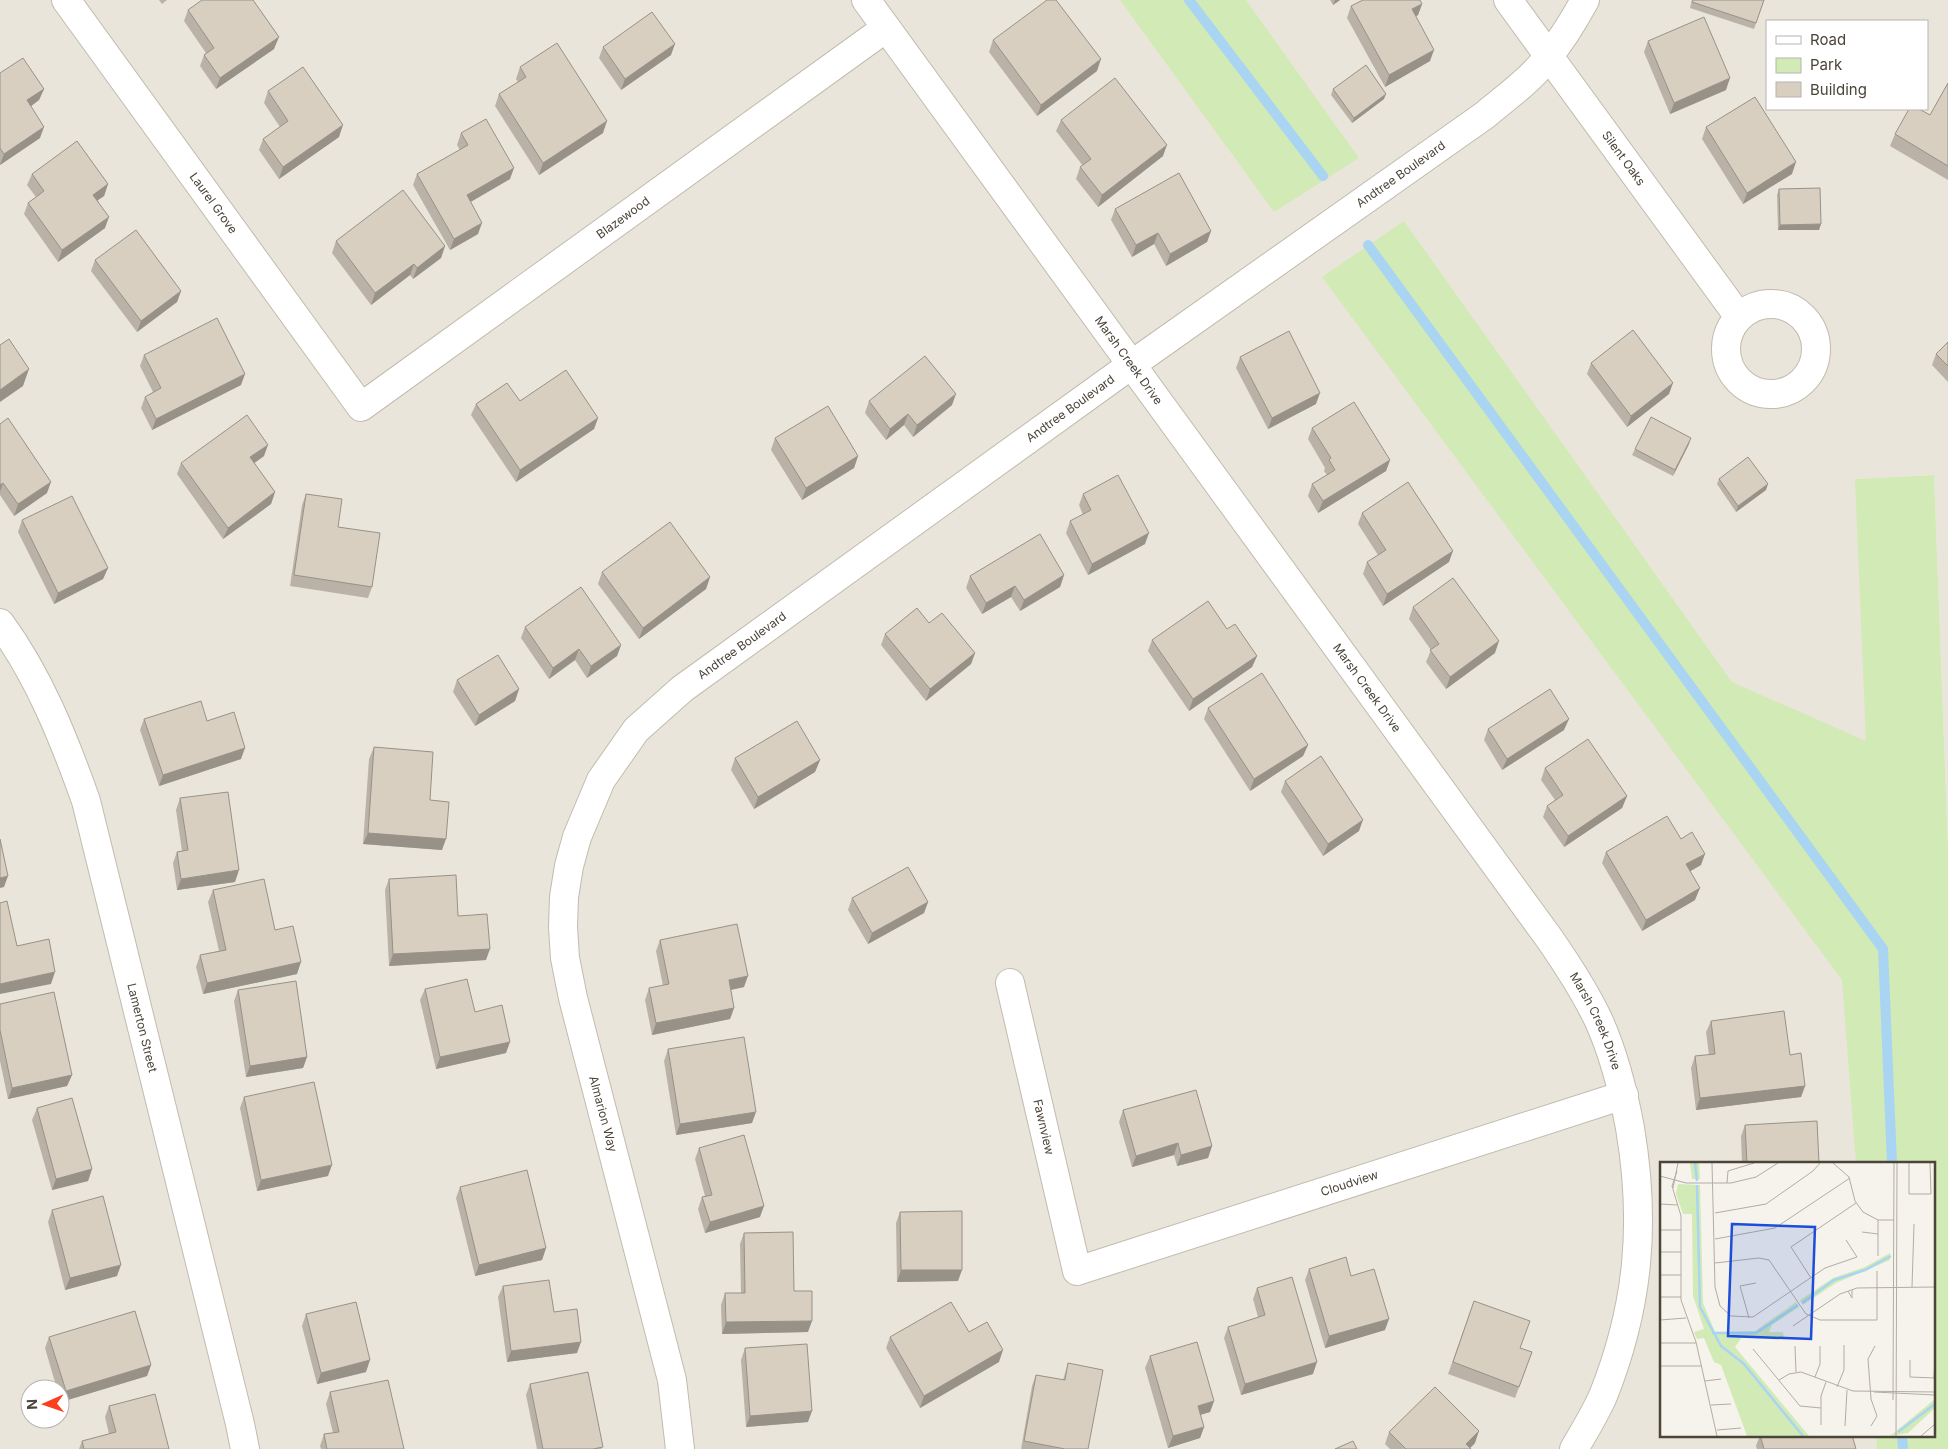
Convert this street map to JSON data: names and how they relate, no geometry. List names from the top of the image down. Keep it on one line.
{"streets":{"street":["Silent Oaks","Andtree Boulevard","Laurel Grove","Blazewood","Marsh Creek Drive","Lamerton Street","Almarion Way","Fawnview","Cloudview"]},"crossings":[["Silent Oaks","Andtree Boulevard"],["Andtree Boulevard","Marsh Creek Drive"],["Andtree Boulevard","Almarion Way"],["Laurel Grove","Blazewood"],["Blazewood","Marsh Creek Drive"],["Marsh Creek Drive","Cloudview"],["Fawnview","Cloudview"]],"legend":["Road","Park","Building"],"north":"left"}
